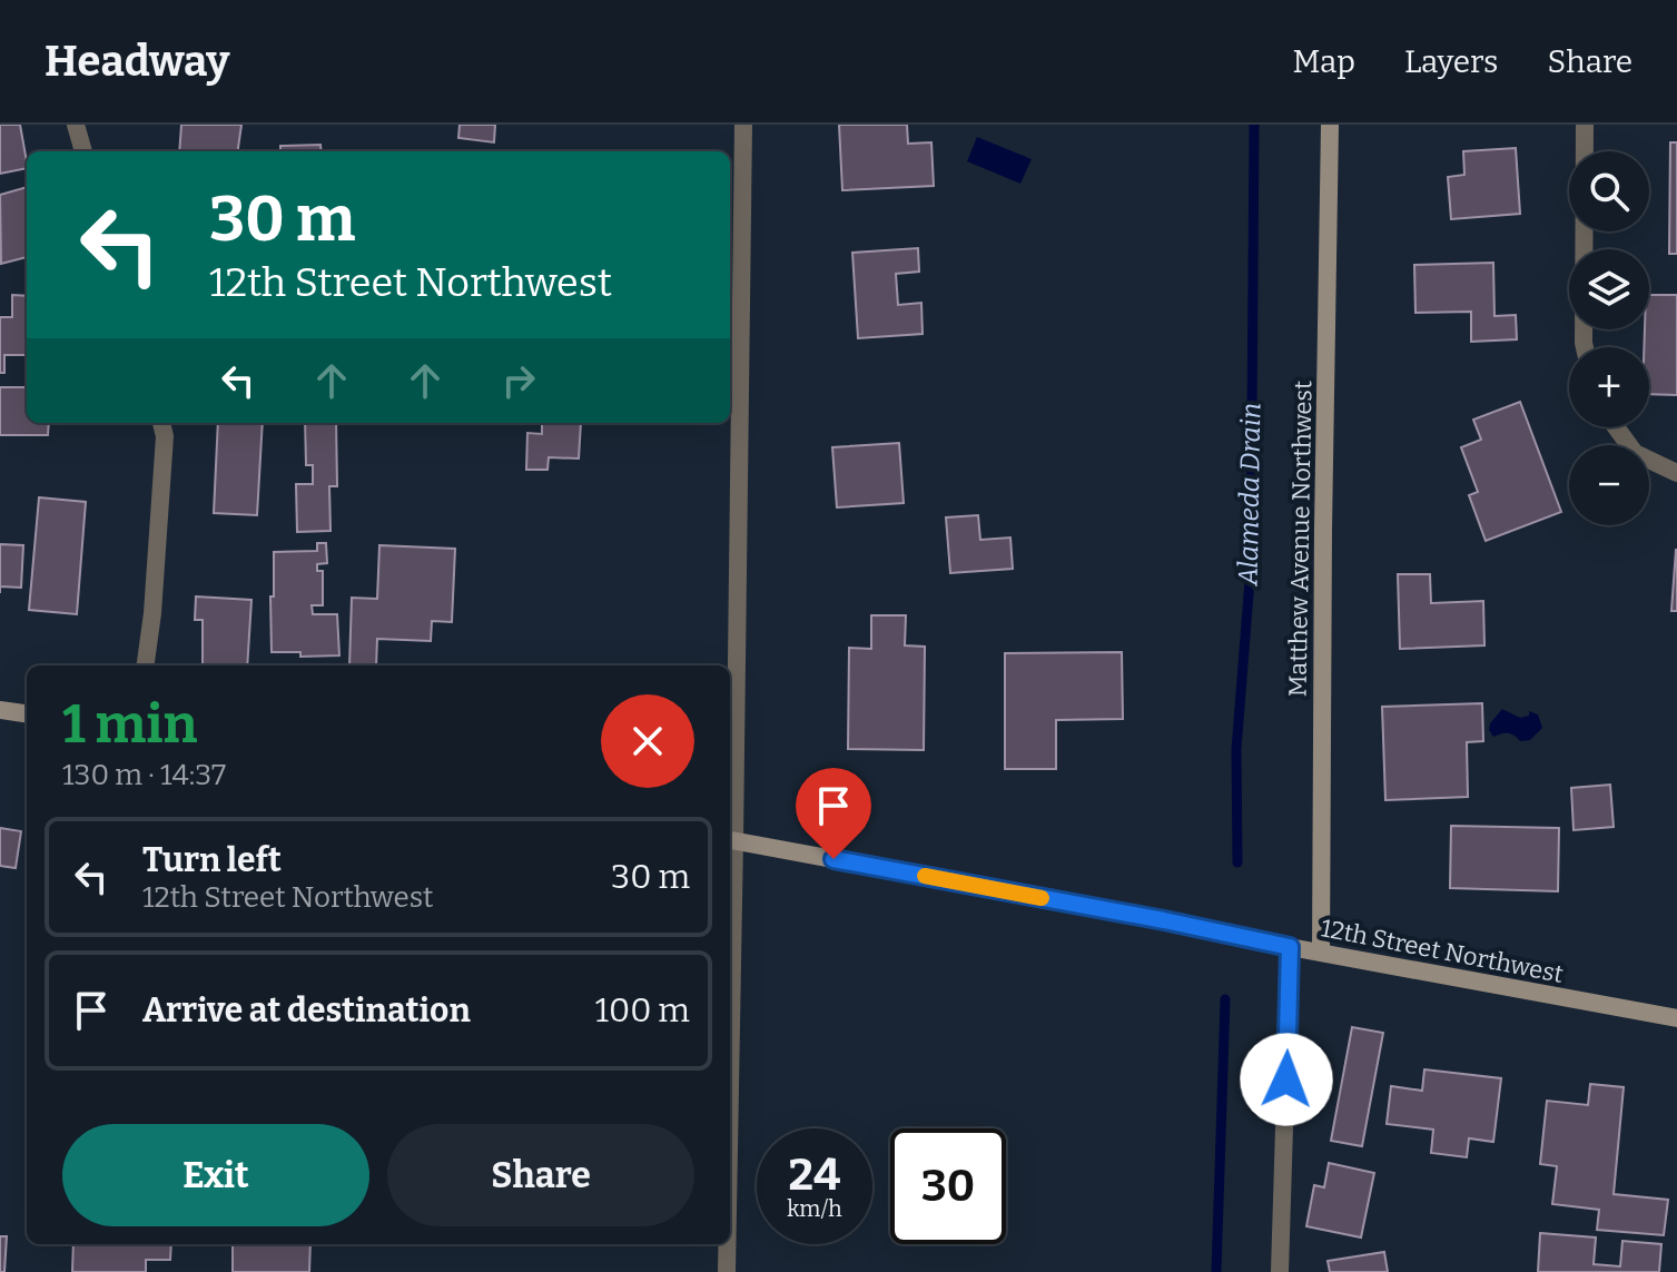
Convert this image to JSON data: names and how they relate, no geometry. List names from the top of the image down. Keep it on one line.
{"streets":{"main road":["Matthew Avenue Northwest","12th Street Northwest"]},"crossings":[["Matthew Avenue Northwest","12th Street Northwest"]],"water":["Alameda Drain"],"page":{"header":"Headway","nav":["Map","Layers","Share"],"map_buttons":["+","−"],"turn":["30 m","12th Street Northwest"],"heading":["1 min","130 m · 14:37"],"list":[{"name":"Turn left","note":"12th Street Northwest","value":"30 m"},{"name":"Arrive at destination","value":"100 m"}],"buttons":["Exit","Share"],"speed":"24 km/h","limit":"30"}}
